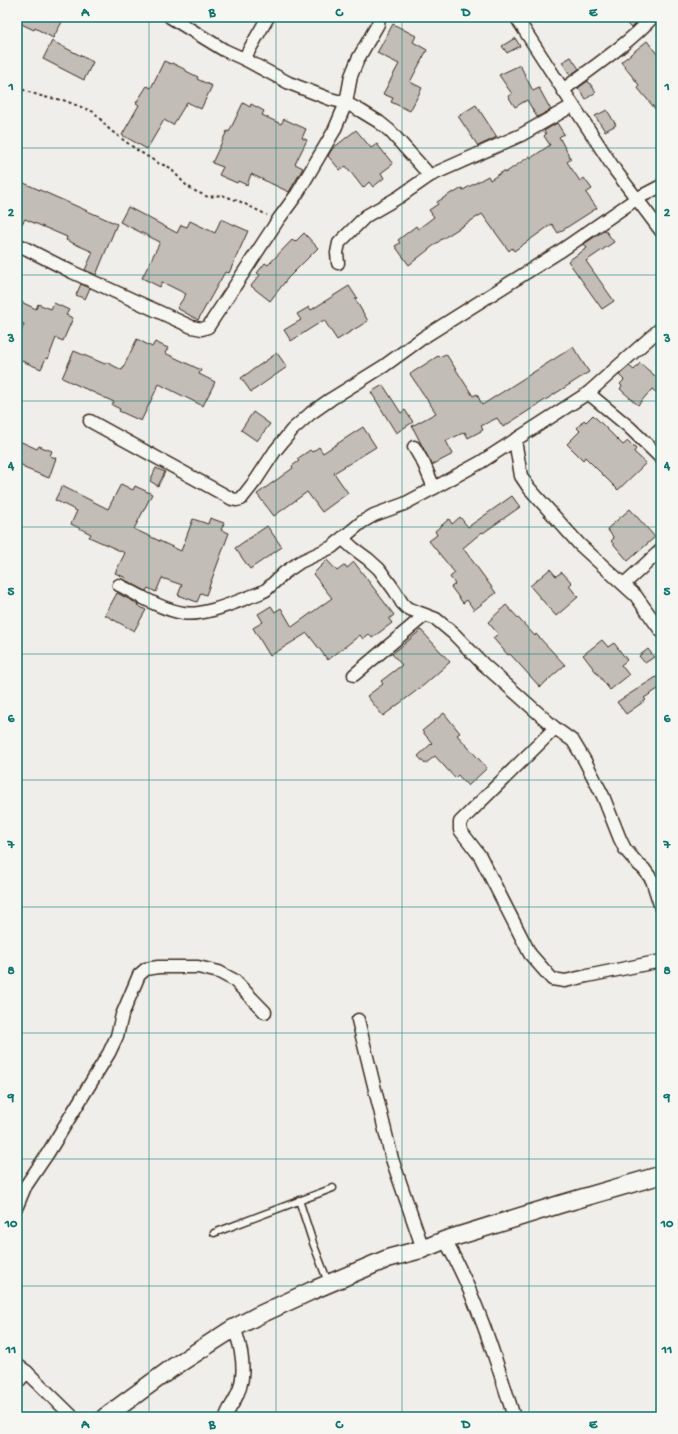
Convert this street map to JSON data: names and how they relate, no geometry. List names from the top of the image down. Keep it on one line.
{"grid":{"columns":["A","B","C","D","E"],"rows":["1","2","3","4","5","6","7","8","9","10","11"]}}
